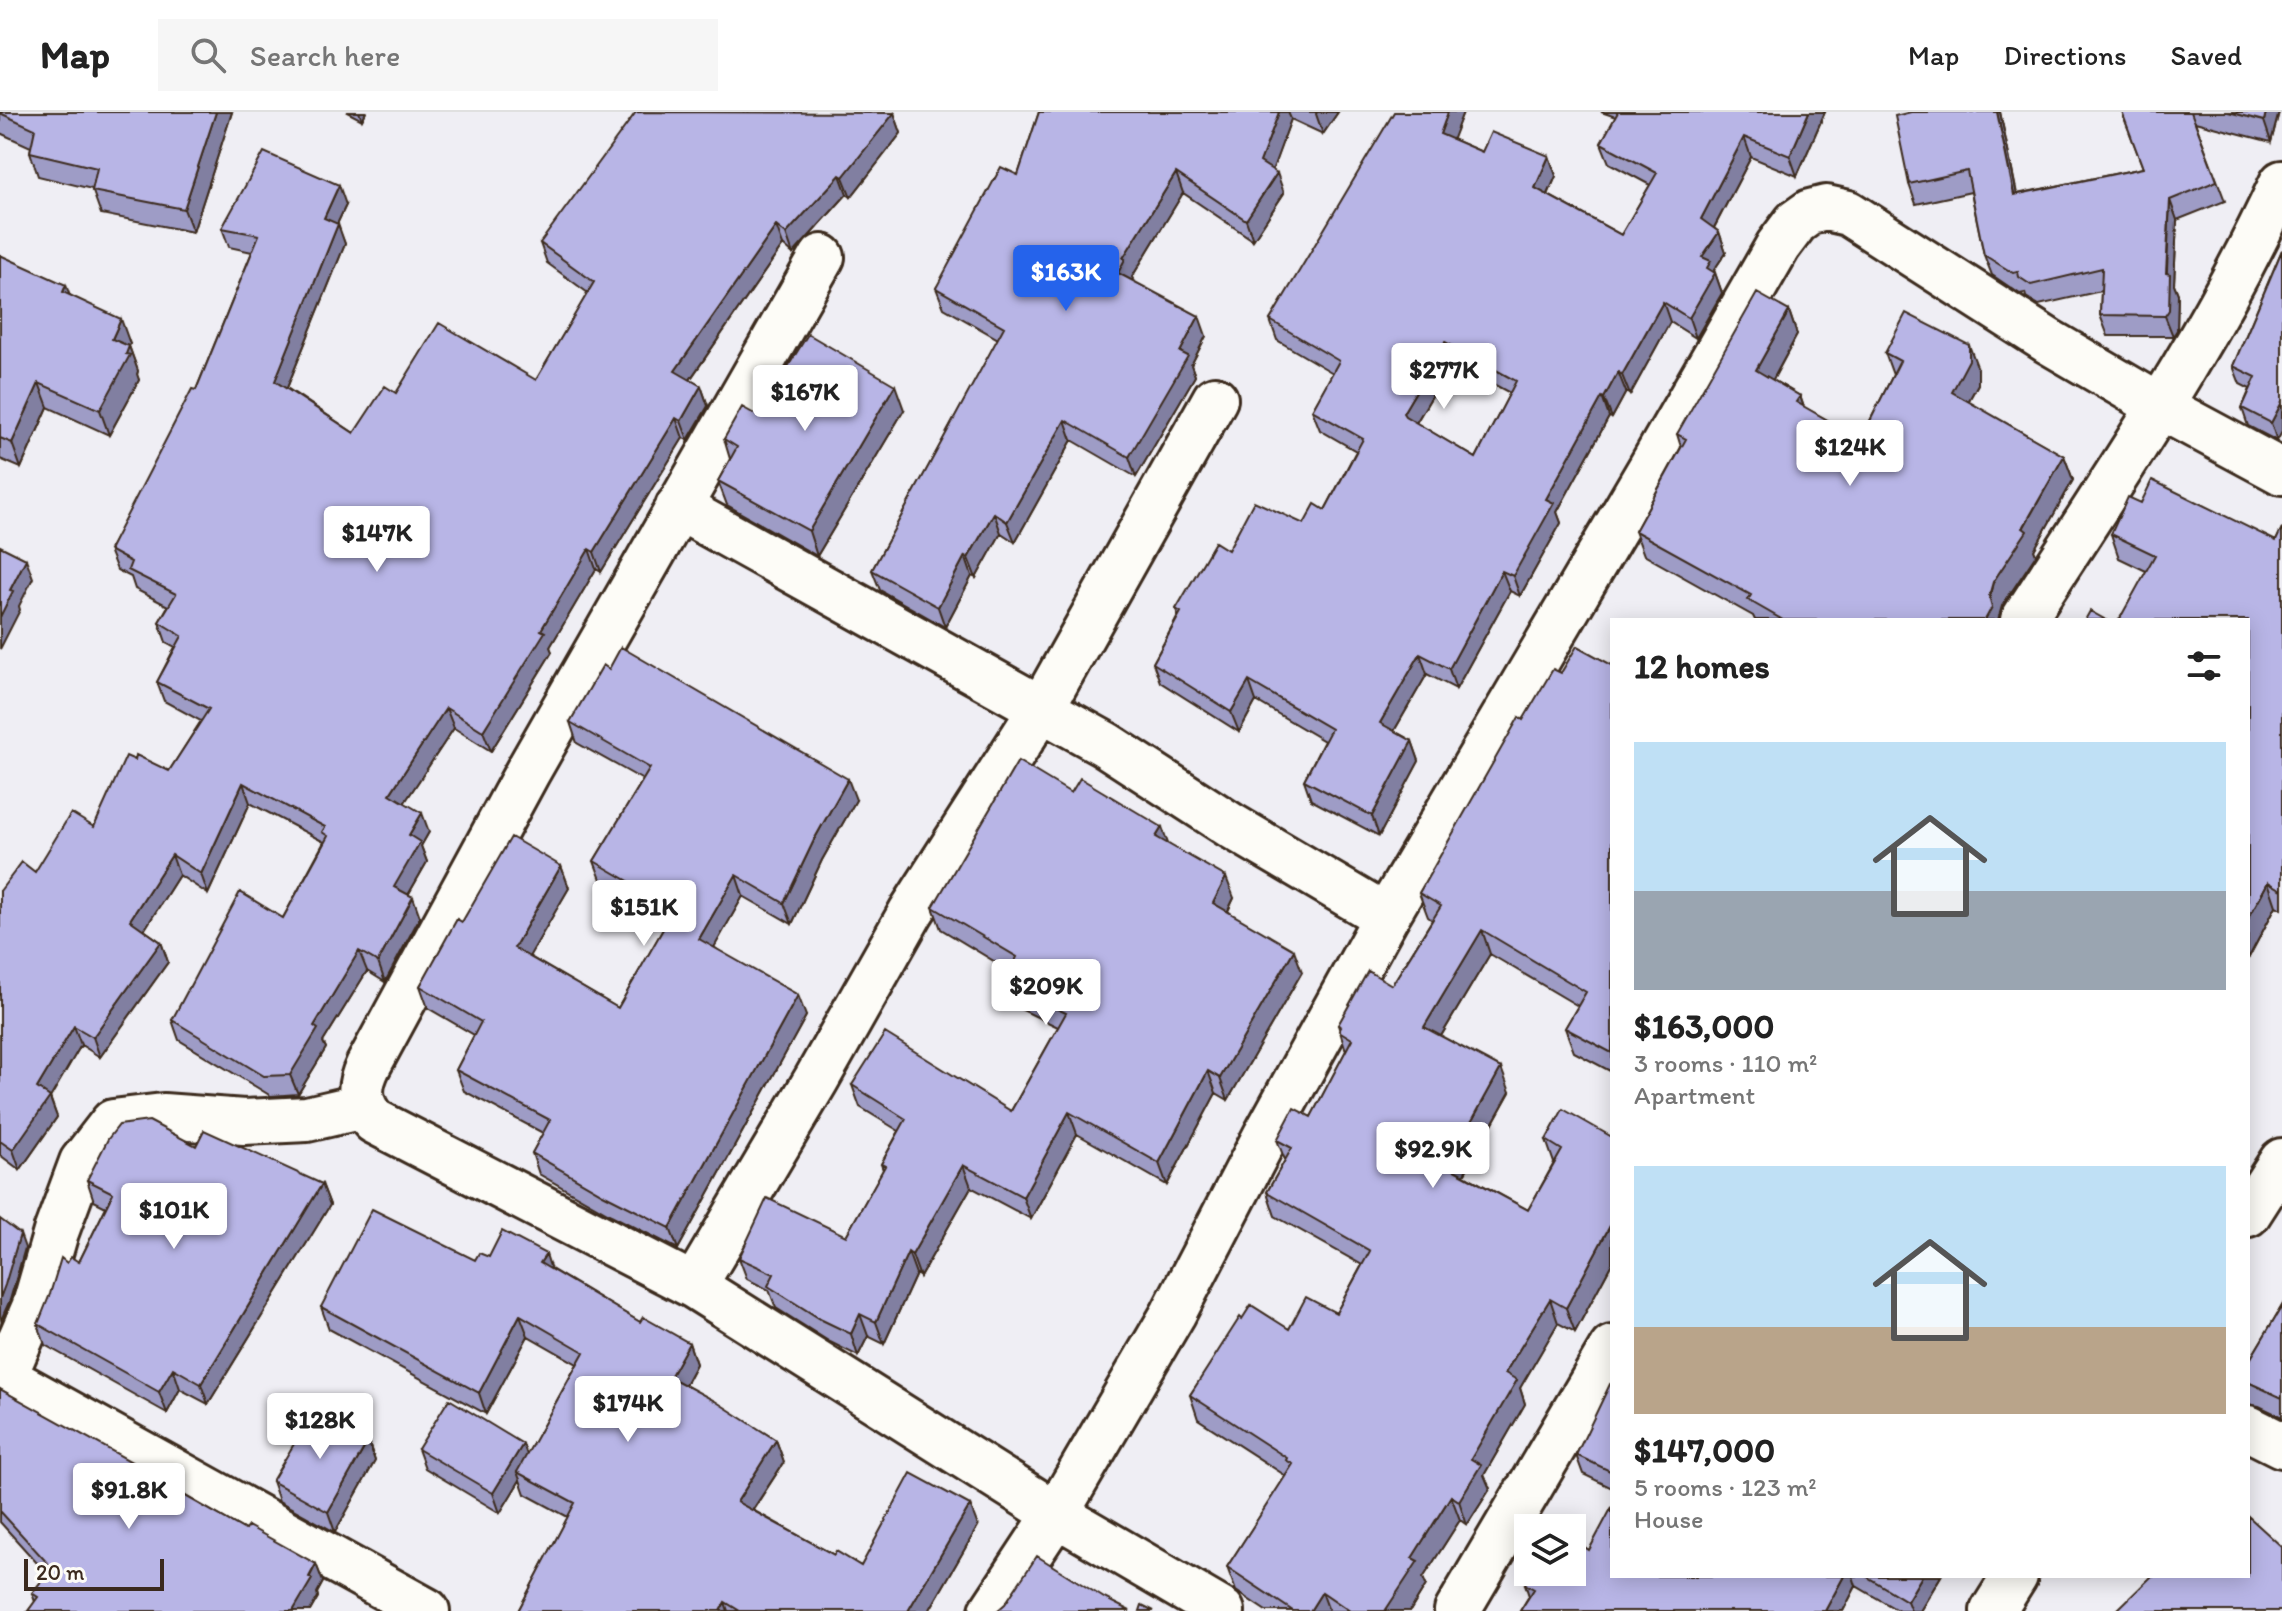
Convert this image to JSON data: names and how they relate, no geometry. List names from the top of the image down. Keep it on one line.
{"scale_bar":"20 m","page":{"header":"Map","search":"Search here","nav":["Map","Directions","Saved"],"price":["$163K","$277K","$167K","$124K","$147K","$151K","$209K","$92.9K","$101K","$174K","$128K","$91.8K"],"heading":"12 homes","list":[{"name":"$163,000","note":"3 rooms · 110 m² · Apartment"},{"name":"$147,000","note":"5 rooms · 123 m² · House"}],"scale":"20 m"}}
